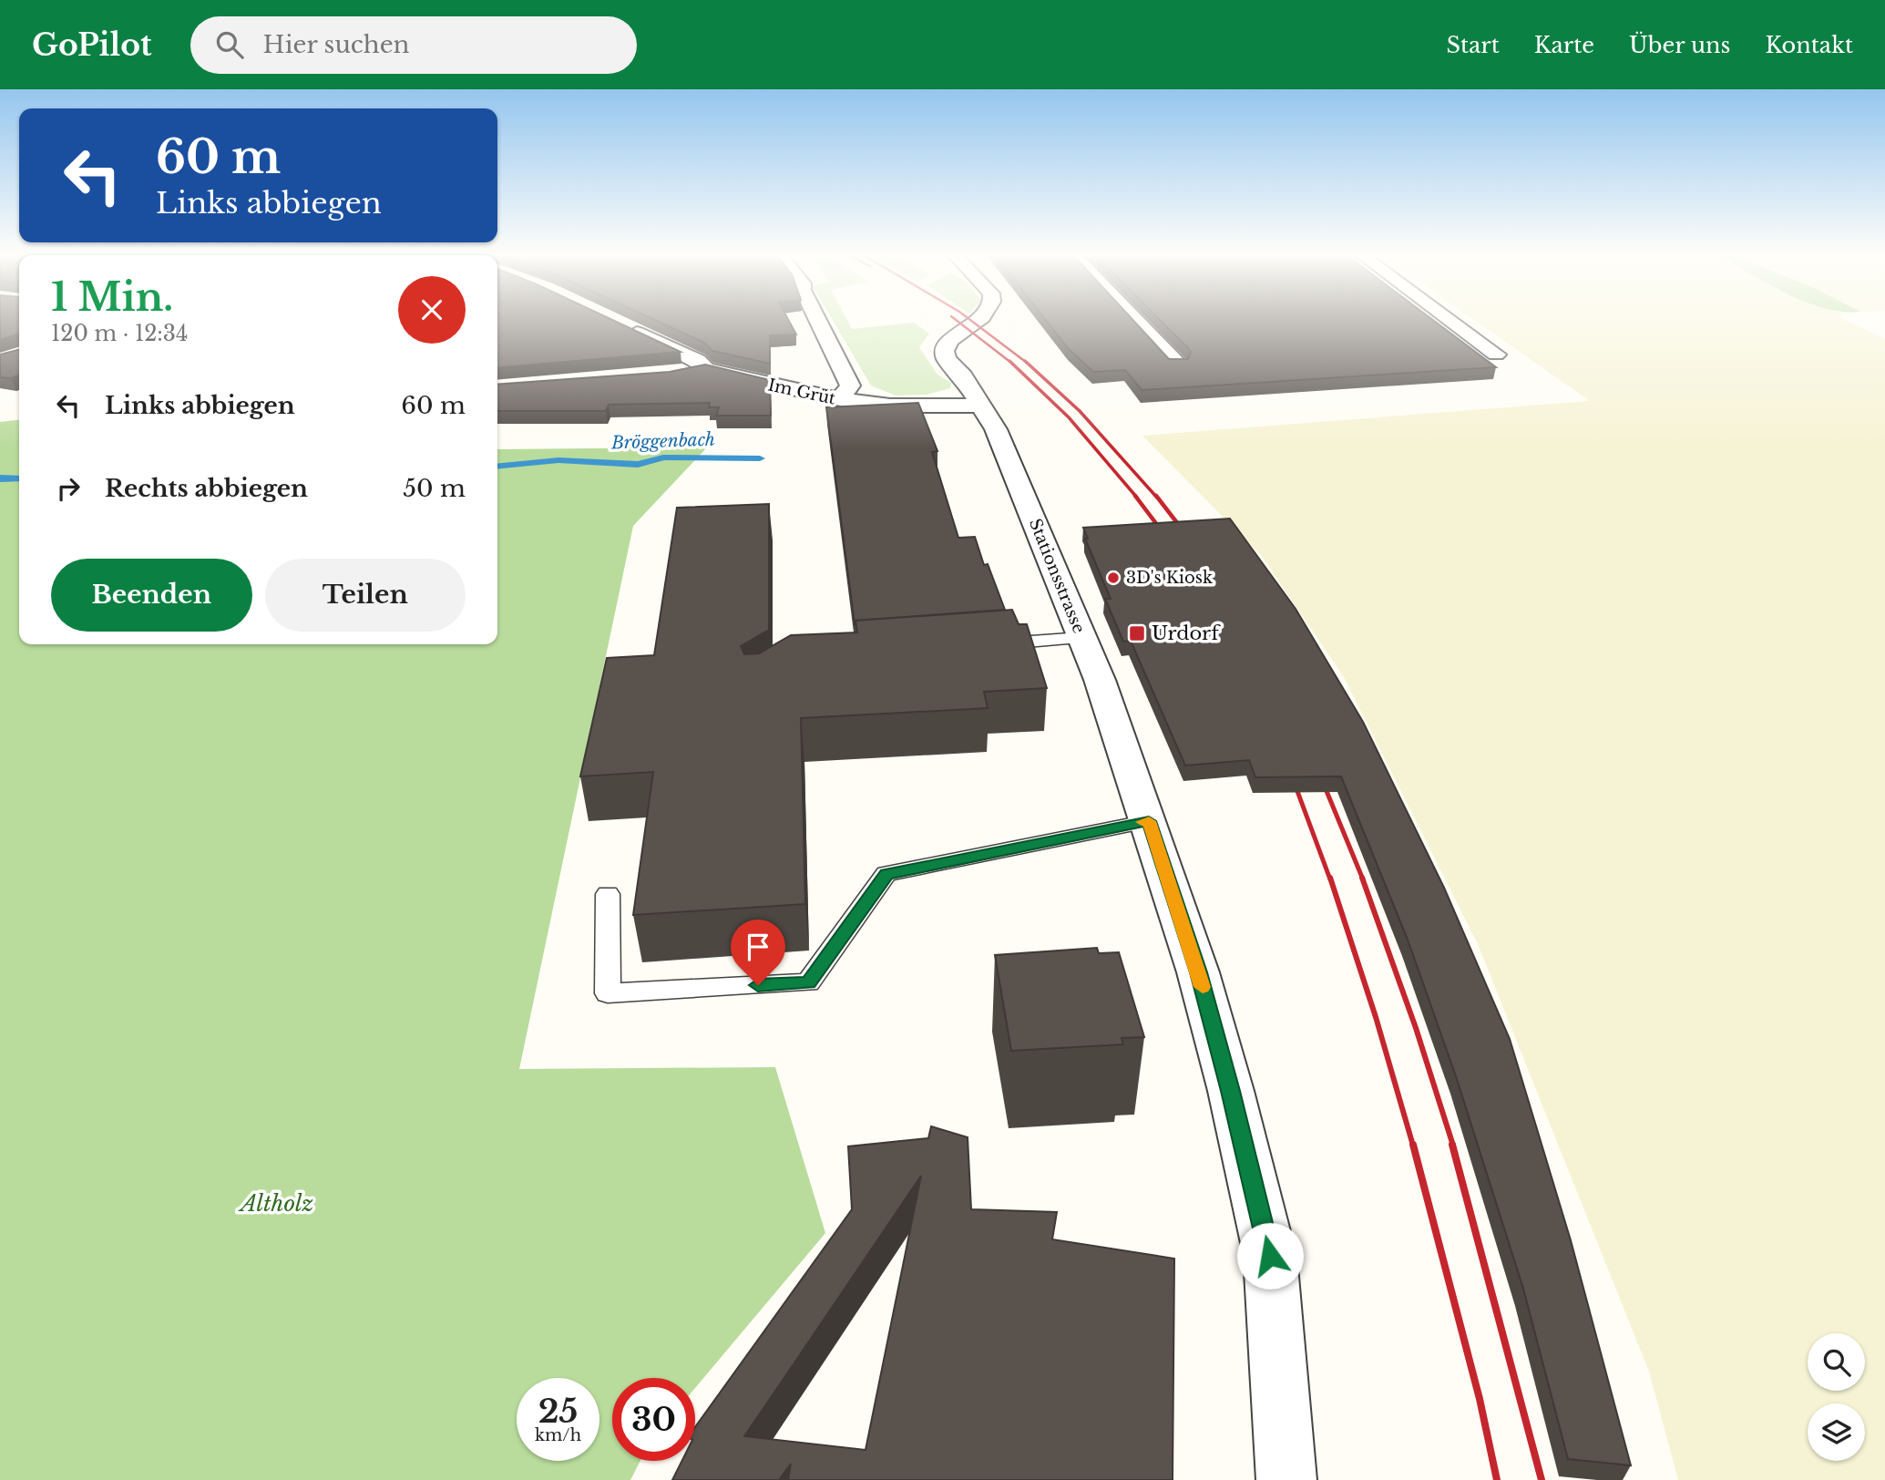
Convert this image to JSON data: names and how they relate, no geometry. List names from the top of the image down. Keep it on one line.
{"streets":{"street":["Im Grüt","Stationsstrasse"]},"crossings":[["Im Grüt","Stationsstrasse"]],"water":["Bröggenbach"],"parks":["Altholz"],"places":{"other":["3D's Kiosk"],"transit":["Urdorf"]},"page":{"header":"GoPilot","search":"Hier suchen","nav":["Start","Karte","Über uns","Kontakt"],"turn":["60 m","Links abbiegen"],"heading":["1 Min.","120 m · 12:34"],"list":[{"name":"Links abbiegen","value":"60 m"},{"name":"Rechts abbiegen","value":"50 m"}],"buttons":["Beenden","Teilen"],"speed":"25 km/h","limit":"30"}}
